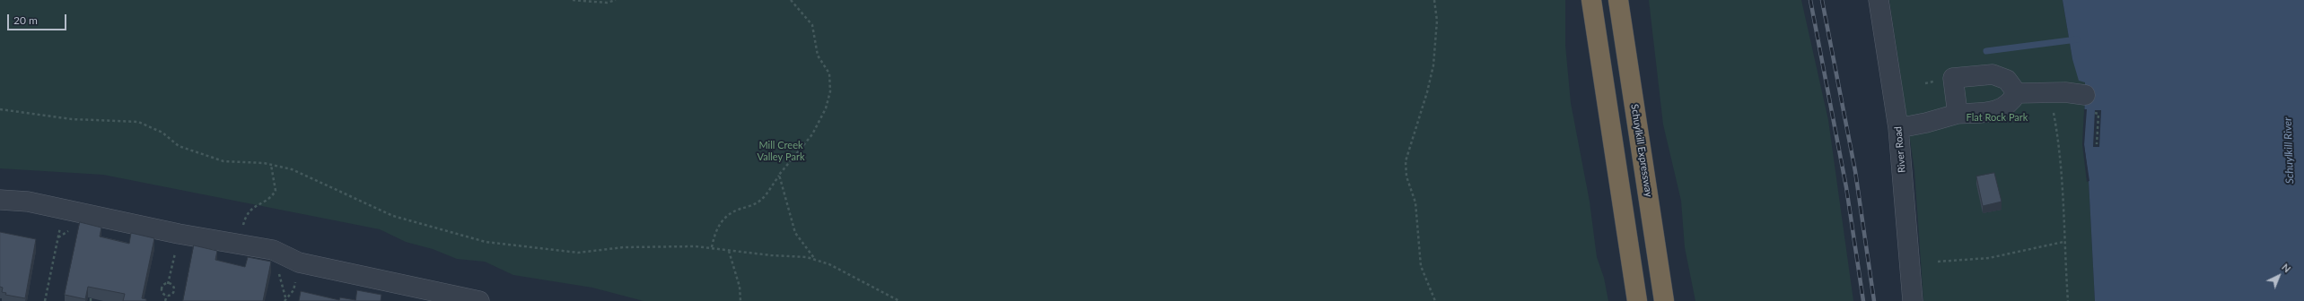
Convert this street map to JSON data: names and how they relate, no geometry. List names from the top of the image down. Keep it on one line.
{"streets":{"highway":["Schuylkill Expressway"],"street":["River Road"]},"water":["Schuylkill River"],"parks":["Flat Rock Park","Mill Creek Valley Park"],"scale_bar":"20 m","north":"top right"}
